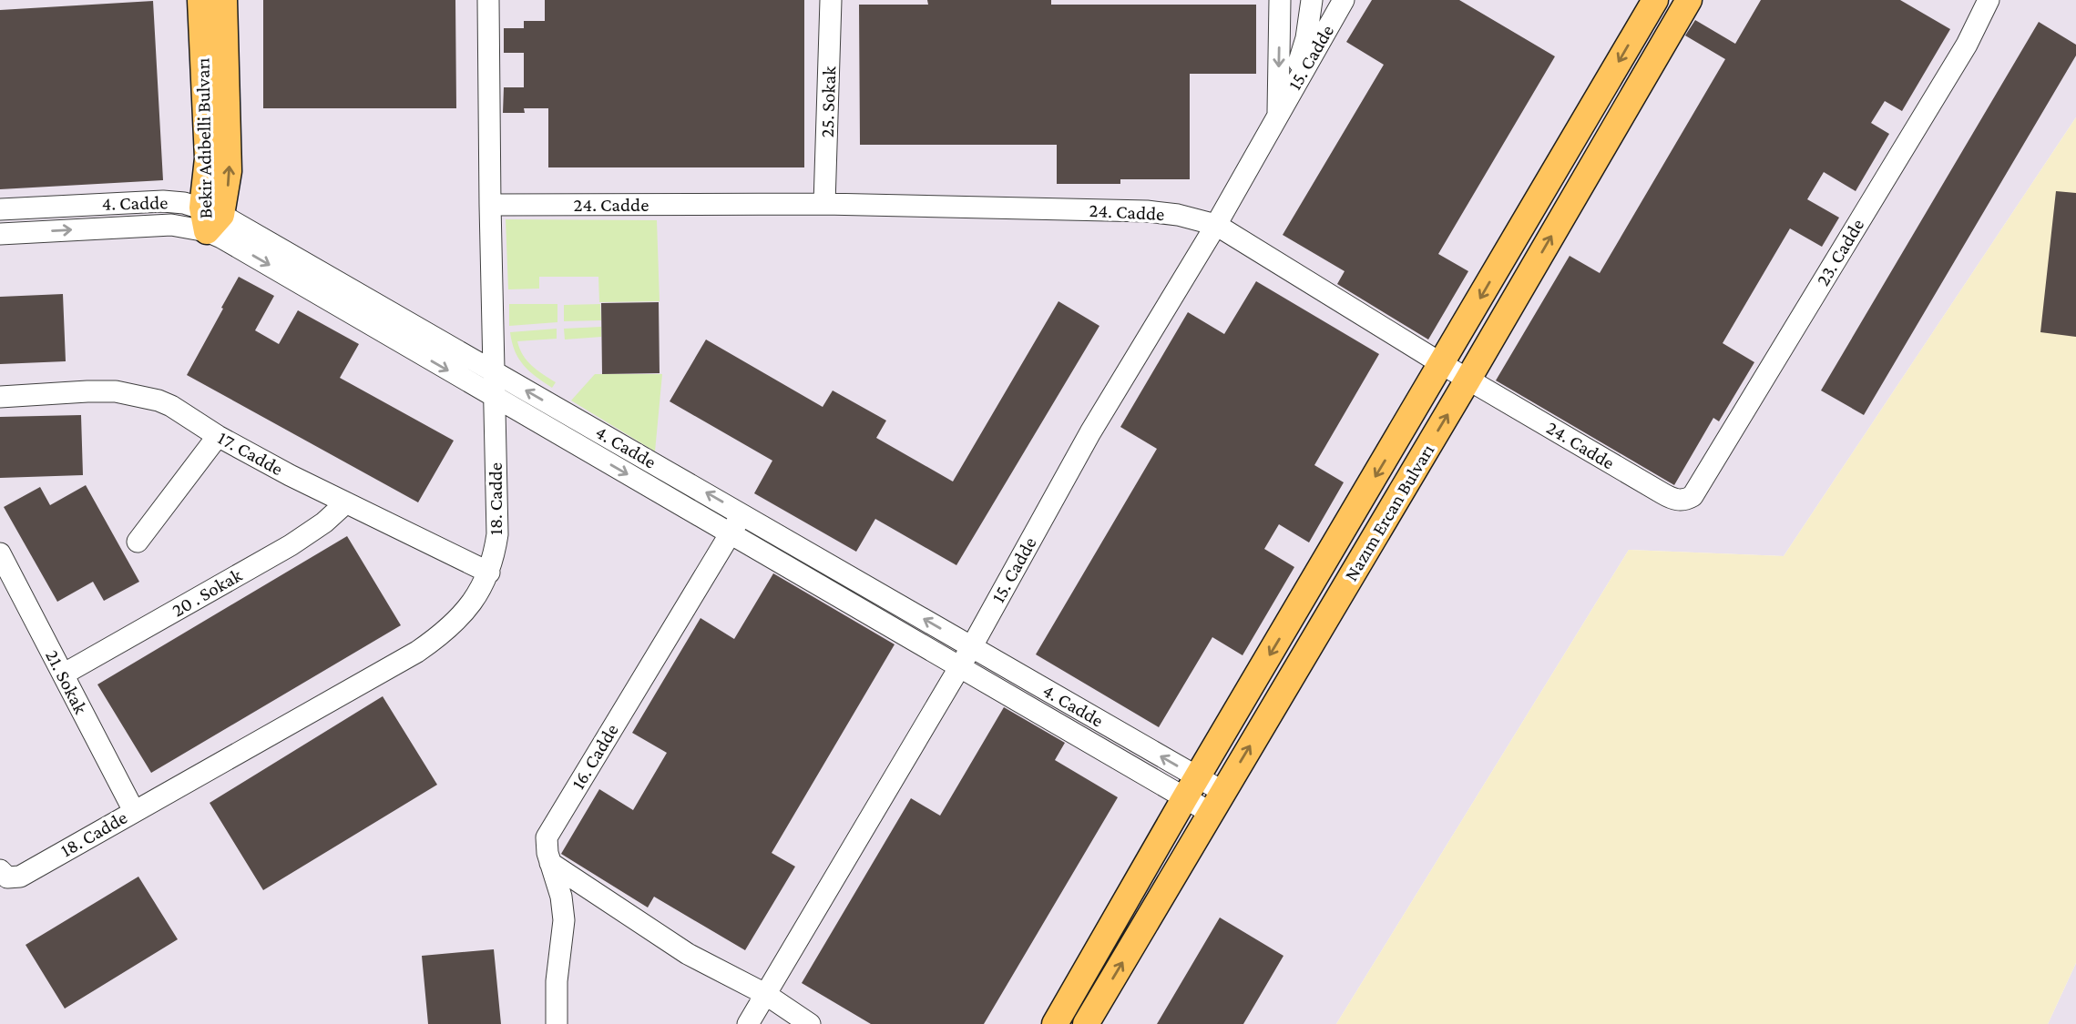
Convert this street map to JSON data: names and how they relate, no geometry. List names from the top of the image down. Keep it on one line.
{"streets":{"main road":["Bekir Adıbelli Bulvarı","Nazım Ercan Bulvarı"],"street":["15. Cadde","25. Sokak","4. Cadde","24. Cadde","23. Cadde","17. Cadde","18. Cadde","20 . Sokak","21. Sokak","16. Cadde"]},"crossings":[["15. Cadde","4. Cadde"],["15. Cadde","24. Cadde"],["25. Sokak","24. Cadde"],["Bekir Adıbelli Bulvarı","4. Cadde"],["4. Cadde","18. Cadde"],["4. Cadde","Nazım Ercan Bulvarı"],["4. Cadde","16. Cadde"],["24. Cadde","23. Cadde"],["24. Cadde","18. Cadde"],["24. Cadde","Nazım Ercan Bulvarı"],["17. Cadde","18. Cadde"],["17. Cadde","20 . Sokak"],["18. Cadde","21. Sokak"],["20 . Sokak","21. Sokak"]]}
